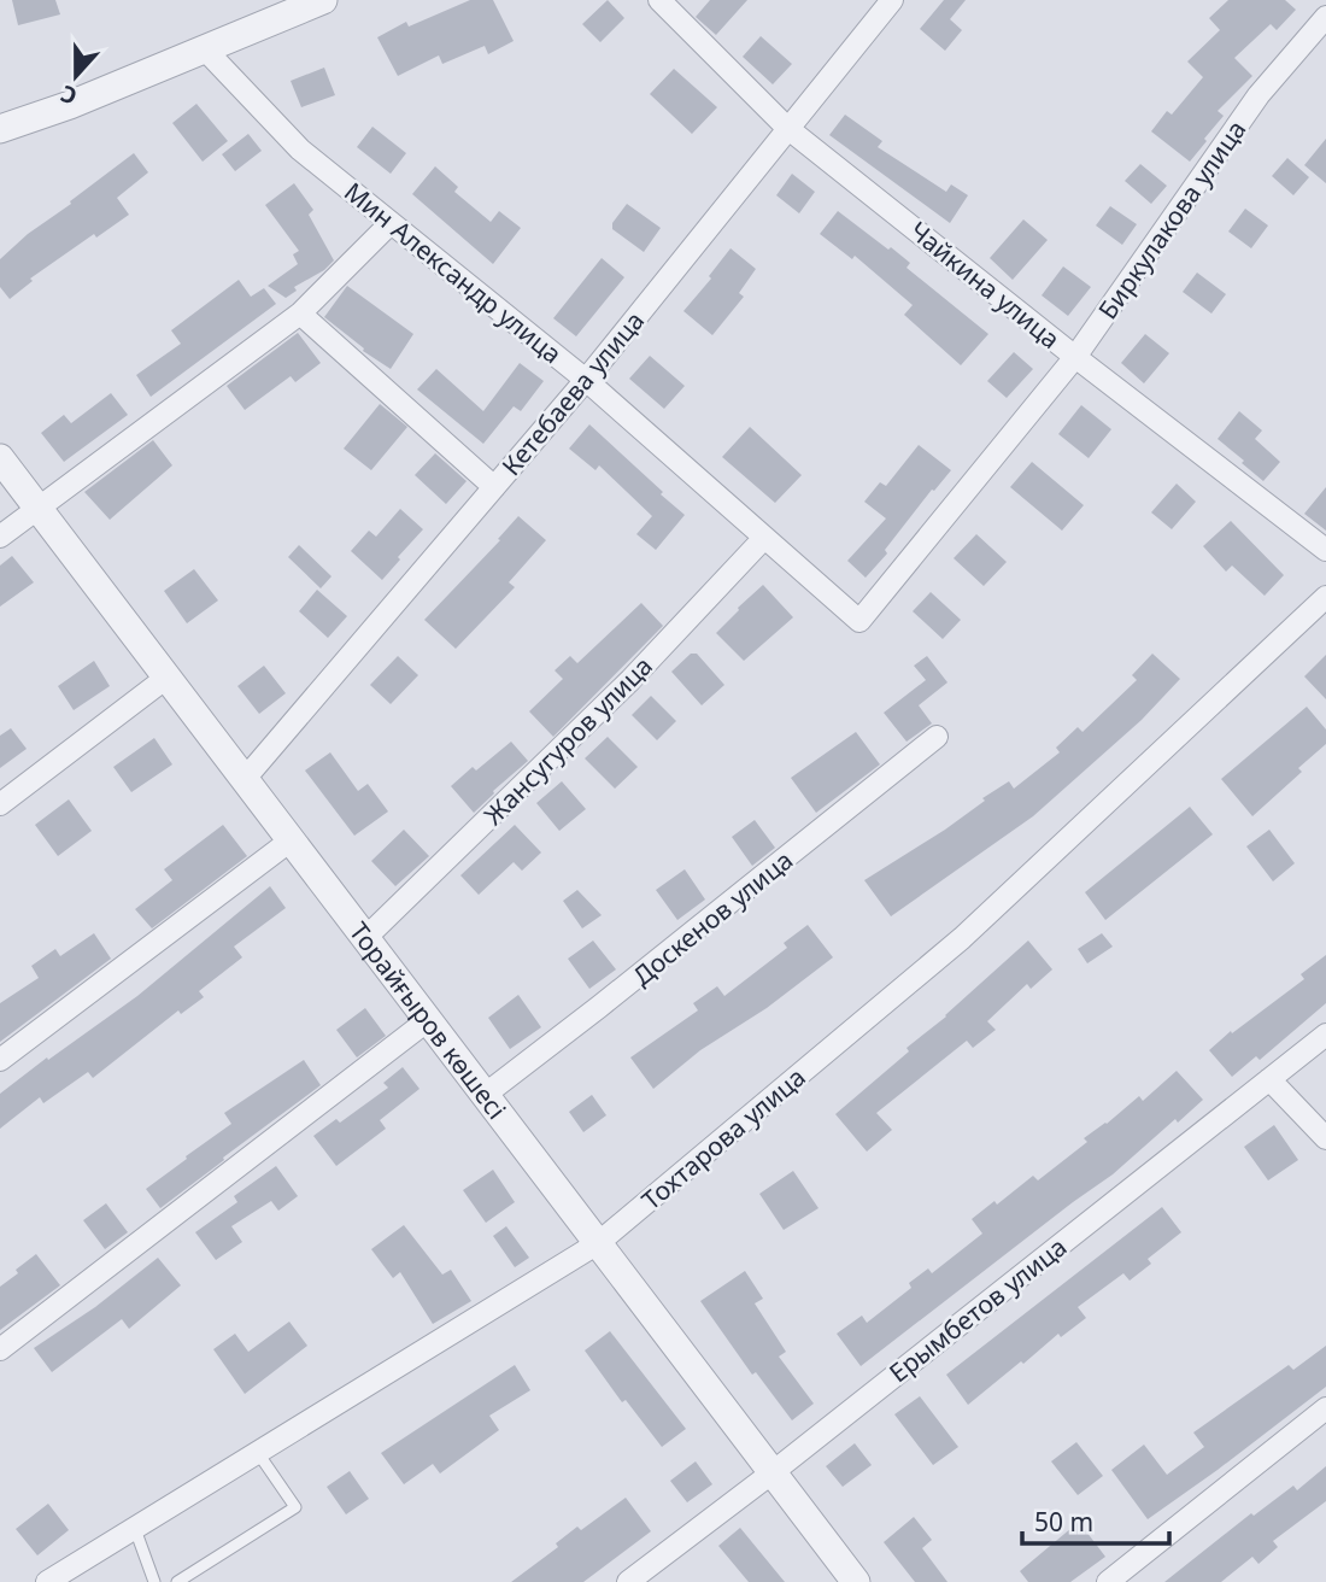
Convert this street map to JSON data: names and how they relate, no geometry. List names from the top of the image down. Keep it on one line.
{"streets":{"street":["Биркулакова улица","Мин Александр улица","Чайкина улица","Кетебаева улица","Жансугуров улица","Доскенов улица","Торайғыров көшесі","Тохтарова улица","Ерымбетов улица"]},"crossings":[["Биркулакова улица","Мин Александр улица"],["Биркулакова улица","Чайкина улица"],["Мин Александр улица","Кетебаева улица"],["Мин Александр улица","Жансугуров улица"],["Чайкина улица","Кетебаева улица"],["Кетебаева улица","Торайғыров көшесі"],["Жансугуров улица","Торайғыров көшесі"],["Доскенов улица","Торайғыров көшесі"],["Торайғыров көшесі","Тохтарова улица"],["Торайғыров көшесі","Ерымбетов улица"]],"scale_bar":"50 m","north":"bottom"}
